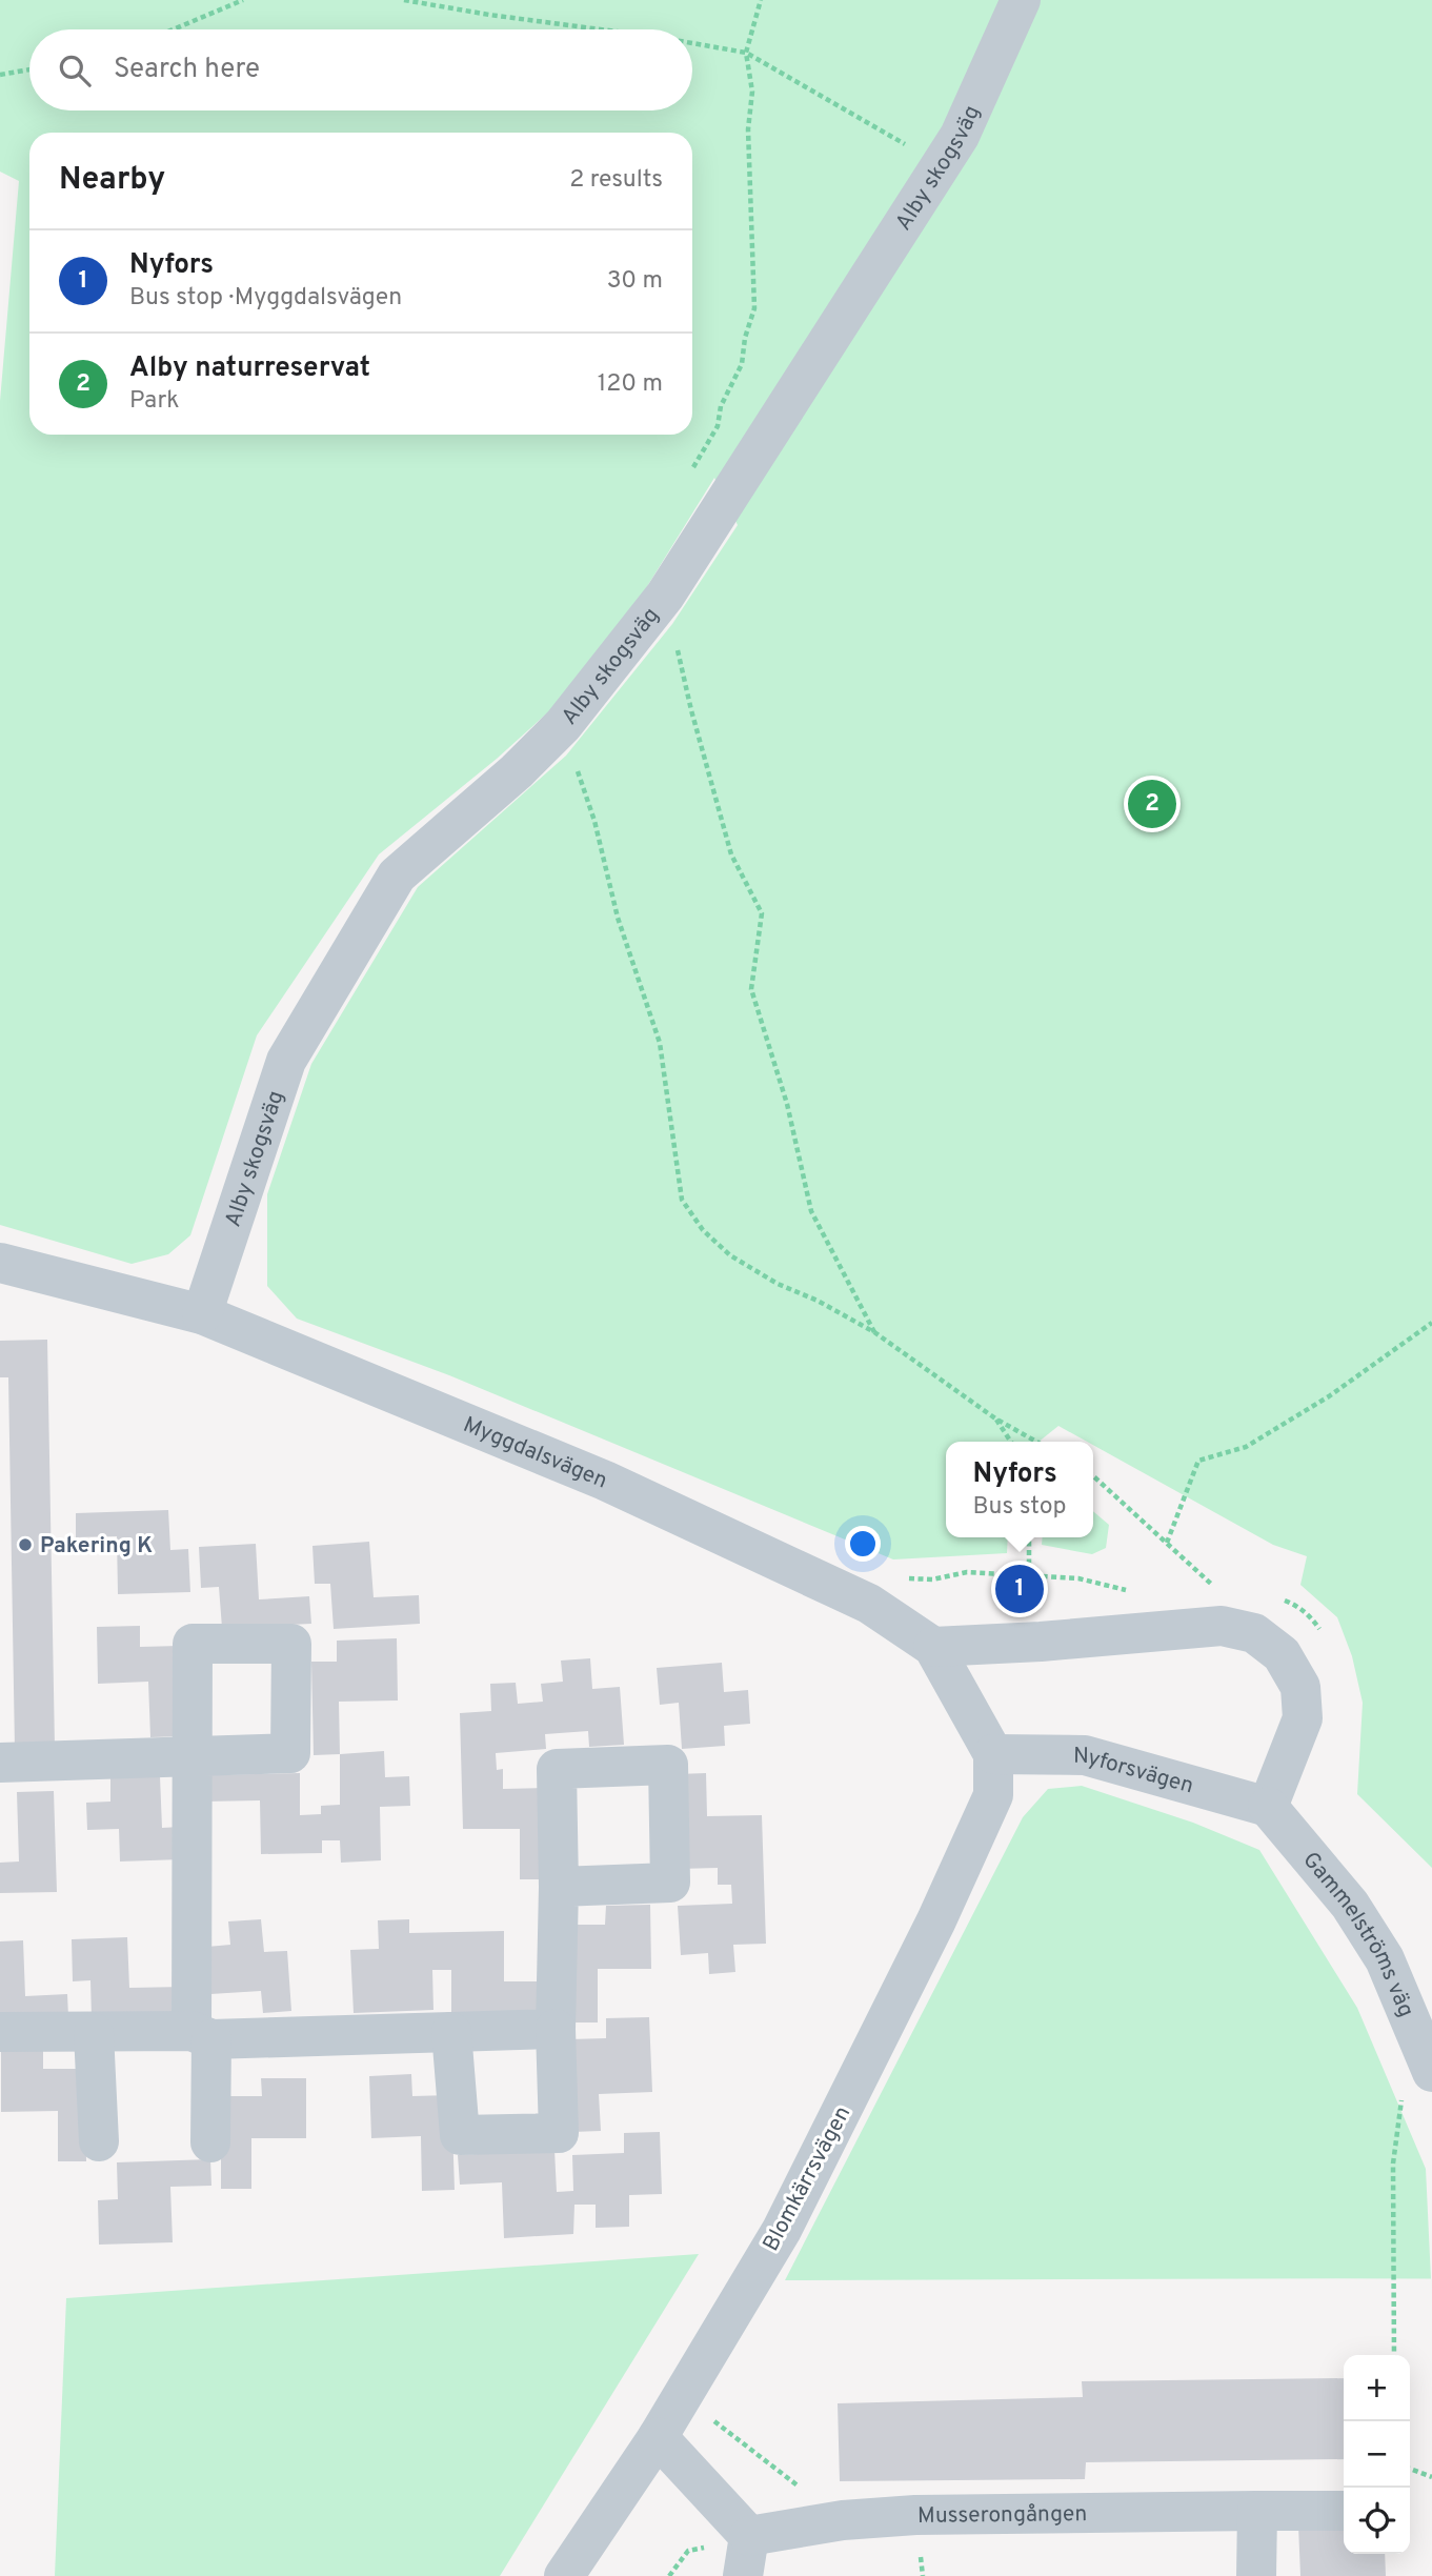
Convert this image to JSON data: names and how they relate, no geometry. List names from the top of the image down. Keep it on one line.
{"streets":{"street":["Alby skogsväg","Myggdalsvägen","Nyforsvägen","Gammelströms väg","Blomkärrsvägen","Musserongången"]},"crossings":[["Alby skogsväg","Myggdalsvägen"],["Myggdalsvägen","Nyforsvägen"],["Myggdalsvägen","Blomkärrsvägen"],["Nyforsvägen","Gammelströms väg"],["Nyforsvägen","Blomkärrsvägen"]],"places":["Pakering K"],"page":{"search":"Search here","heading":["Nearby","2 results"],"list":[{"mark":"1","name":"Nyfors","note":"Bus stop · Myggdalsvägen","value":"30 m"},{"mark":"2","name":"Alby naturreservat","note":"Park","value":"120 m"}],"pins":["2","1"],"popup":["Nyfors","Bus stop"],"map_buttons":["+","−"]}}
